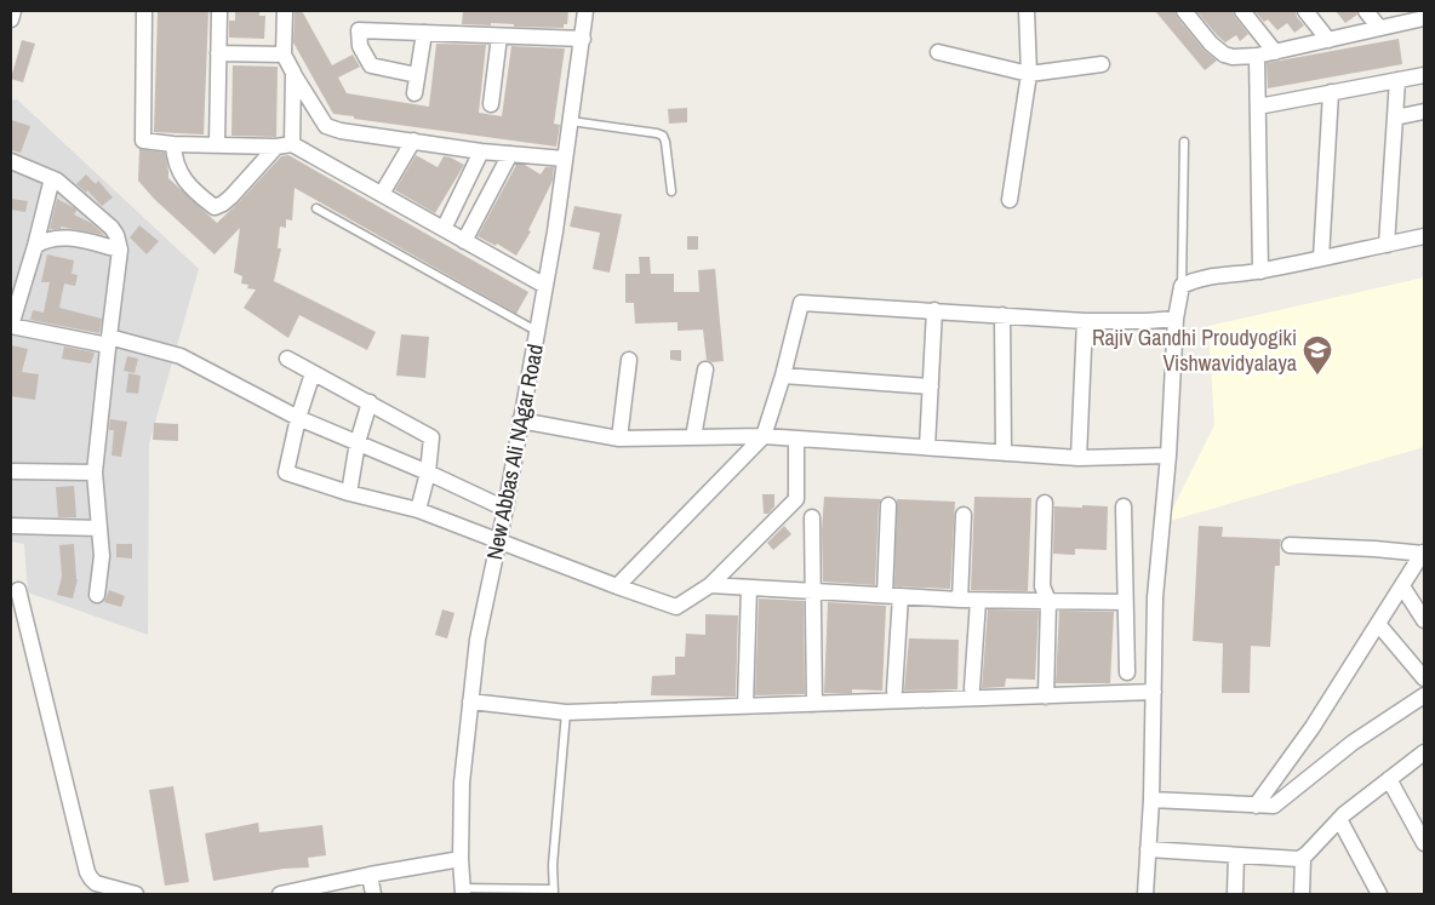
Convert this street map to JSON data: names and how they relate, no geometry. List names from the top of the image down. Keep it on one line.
{"streets":{"street":["New Abbas Ali NAgar Road"]},"places":{"school or university":["Rajiv Gandhi Proudyogiki Vishwavidyalaya"]}}
